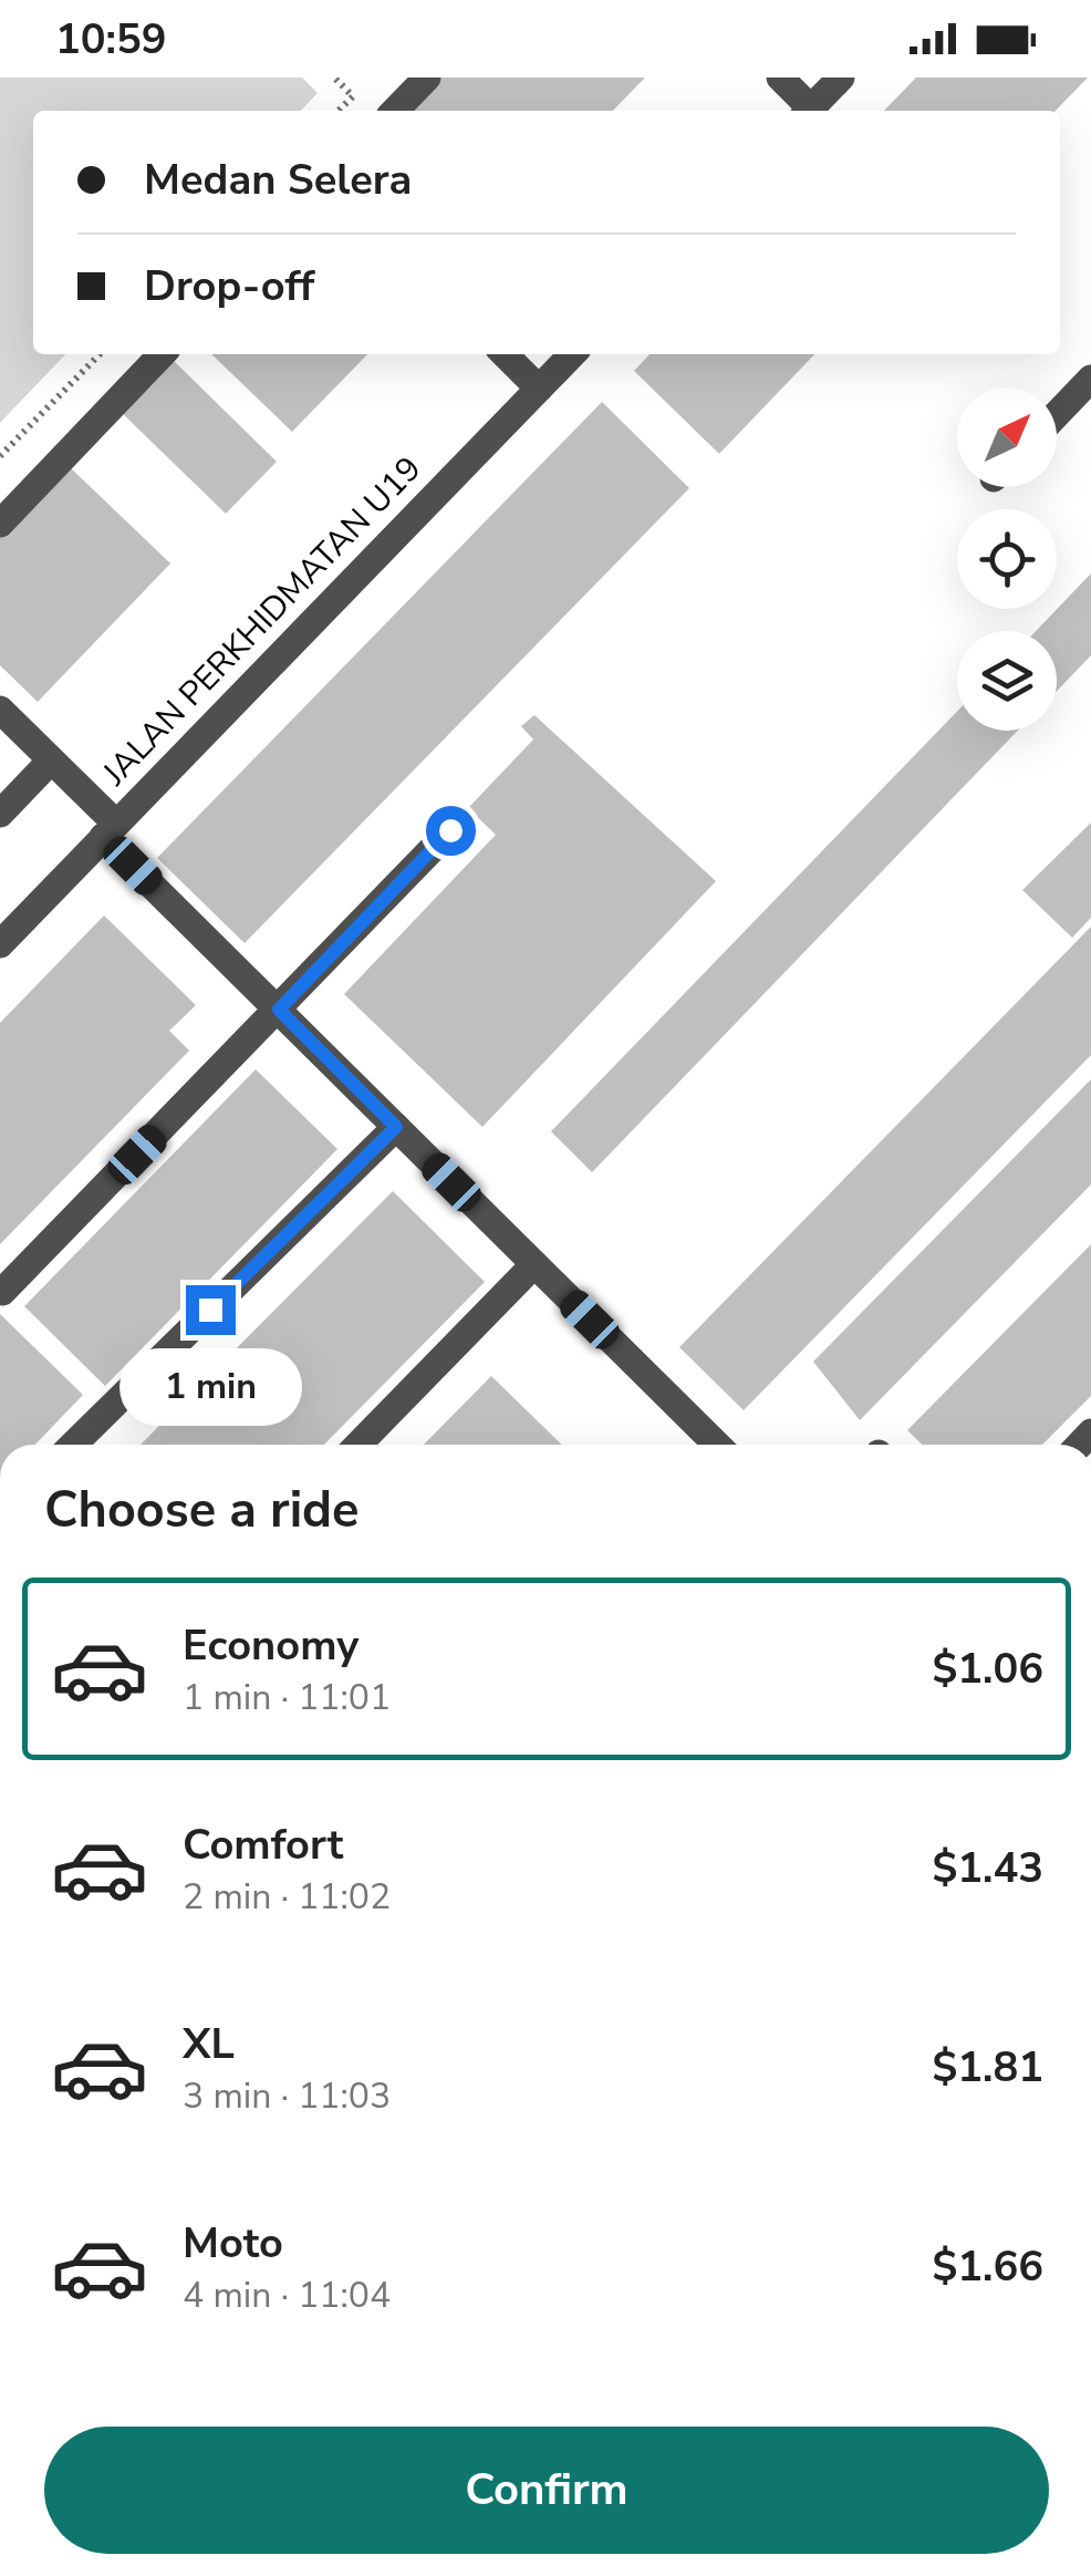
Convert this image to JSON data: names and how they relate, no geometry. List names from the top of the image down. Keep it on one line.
{"streets":{"street":["JALAN PERKHIDMATAN U19"]},"north":"top right","page":{"status":"10:59","banner":["Medan Selera","Drop-off"],"bubble":"1 min","heading":"Choose a ride","list":[{"name":"Economy","note":"1 min · 11:01","value":"$1.06"},{"name":"Comfort","note":"2 min · 11:02","value":"$1.43"},{"name":"XL","note":"3 min · 11:03","value":"$1.81"},{"name":"Moto","note":"4 min · 11:04","value":"$1.66"}],"buttons":"Confirm"}}
